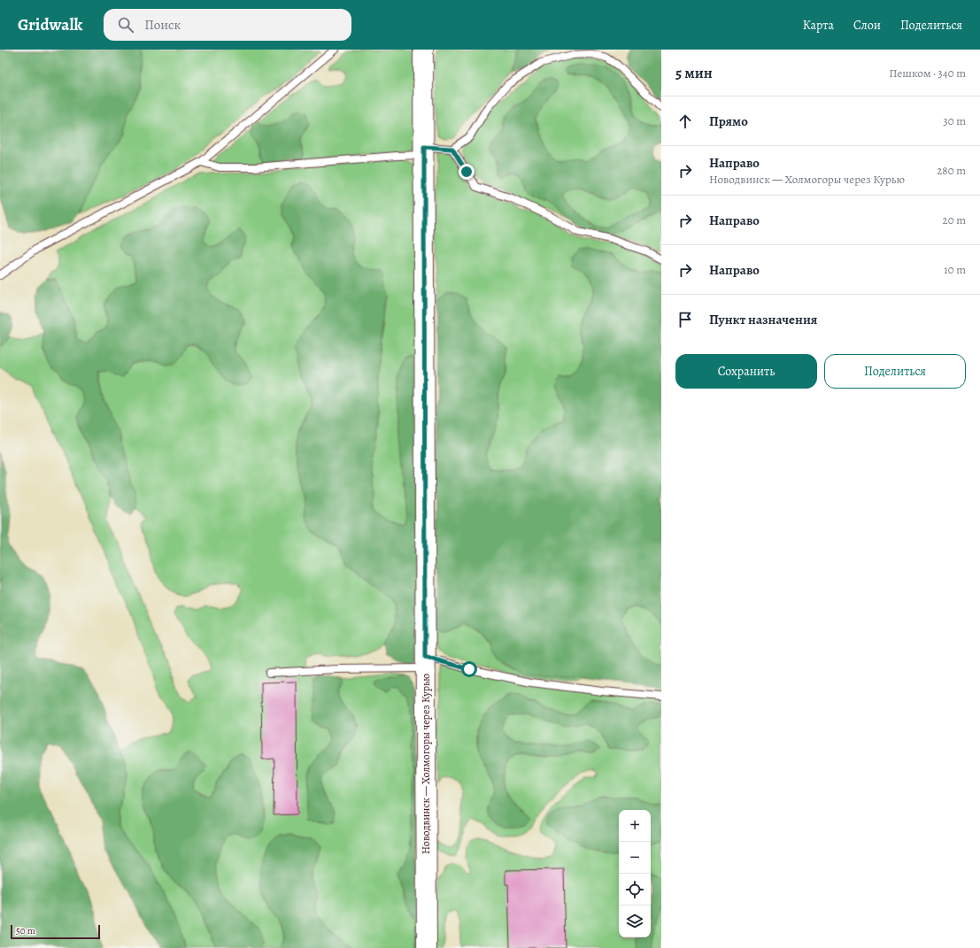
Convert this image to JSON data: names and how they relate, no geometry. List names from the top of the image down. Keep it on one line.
{"streets":{"main road":["Новодвинск — Холмогоры через Курью"]},"scale_bar":"50 m","page":{"header":"Gridwalk","search":"Поиск","nav":["Карта","Слои","Поделиться"],"heading":["5 мин","Пешком · 340 m"],"list":[["Прямо","30 m"],["Направо","Новодвинск — Холмогоры через Курью","280 m"],["Направо","20 m"],["Направо","10 m"],"Пункт назначения"],"buttons":["Сохранить","Поделиться"],"map_buttons":["+","−"],"scale":"50 m"}}
